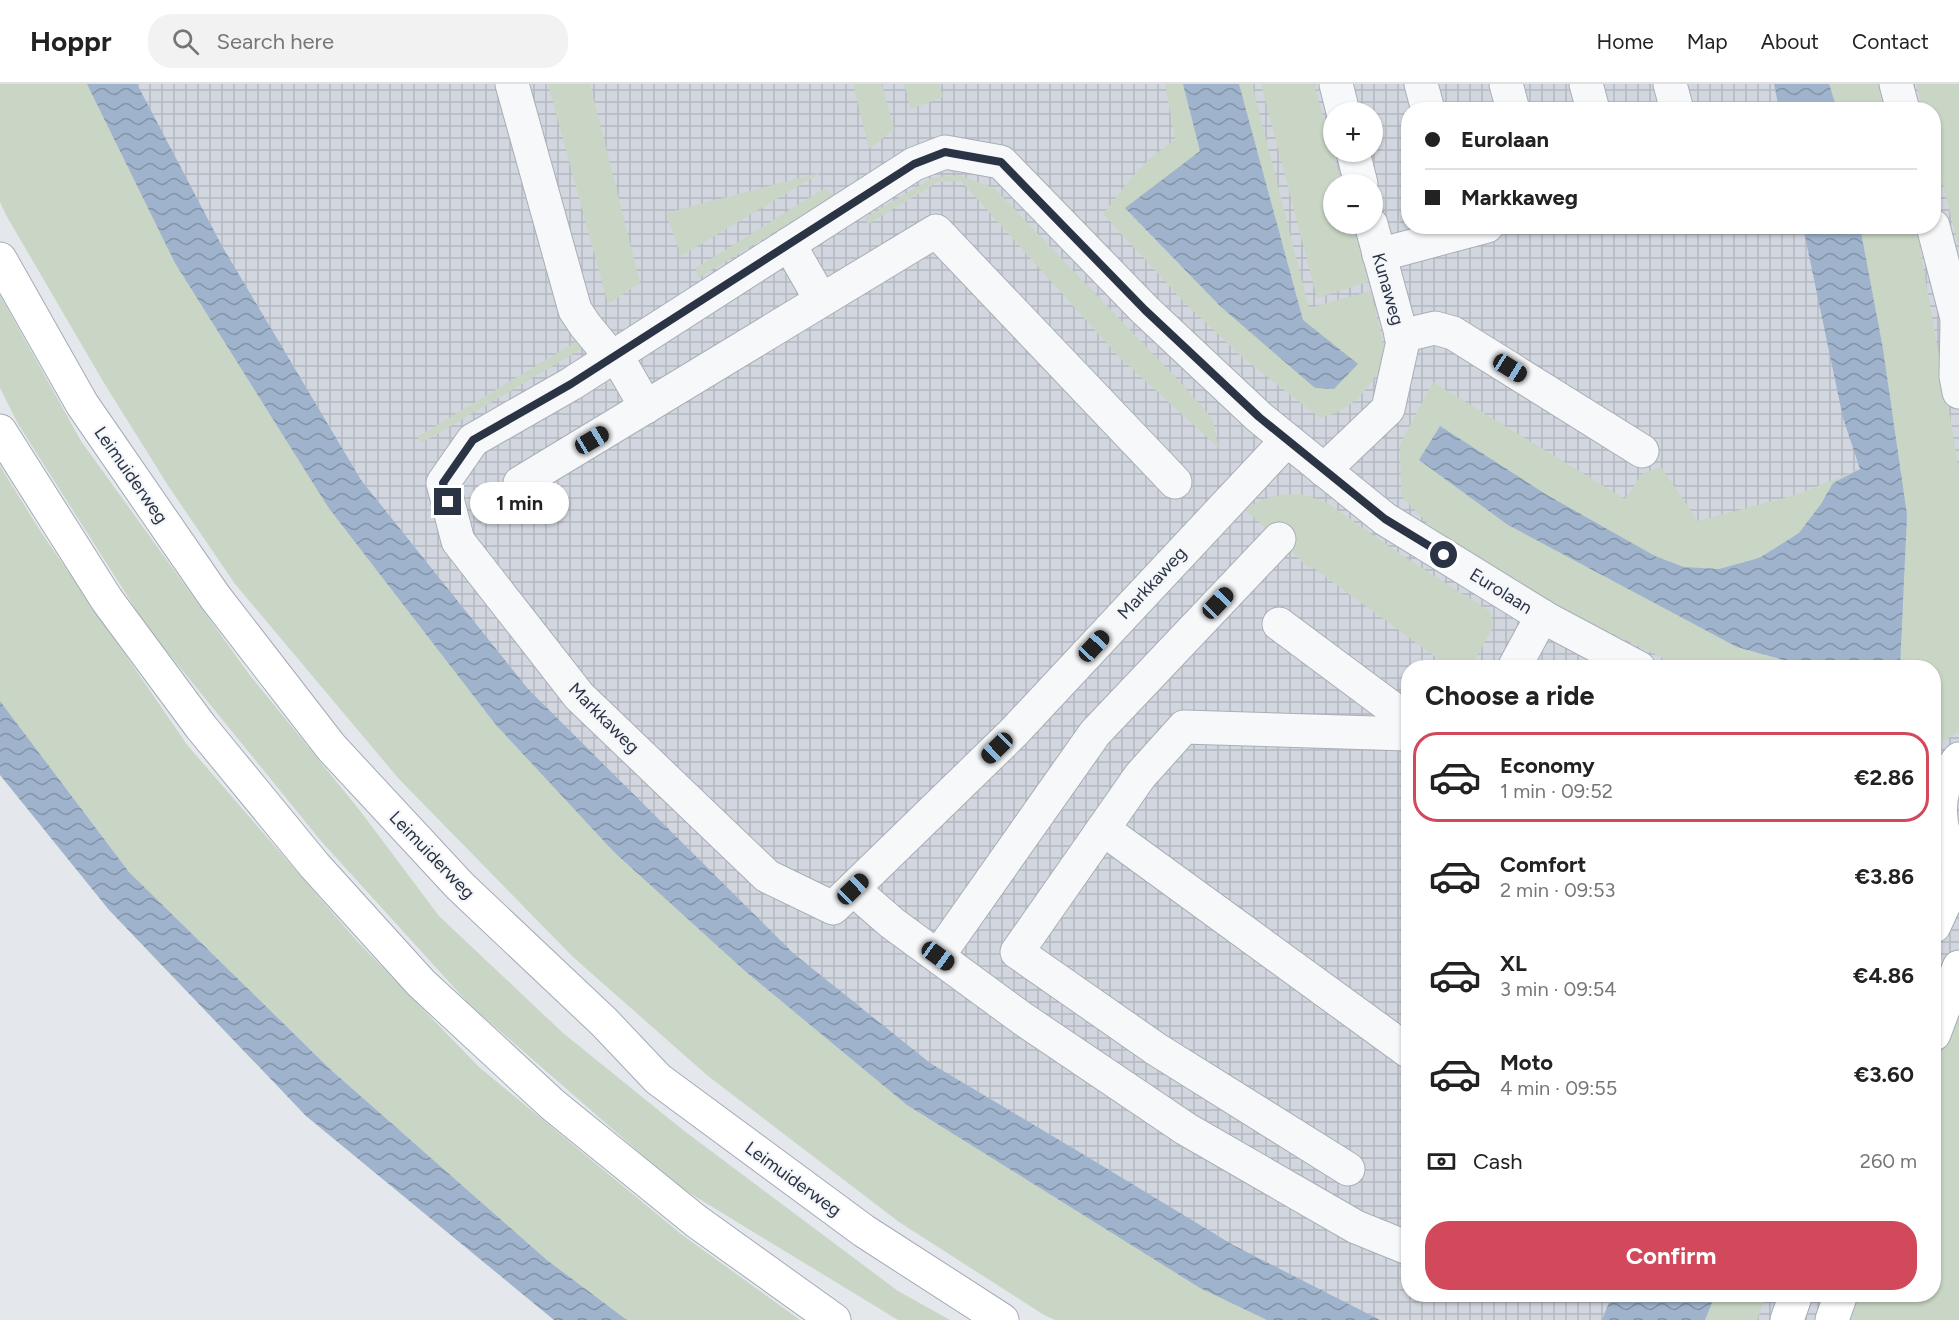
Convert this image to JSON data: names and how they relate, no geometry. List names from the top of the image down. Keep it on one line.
{"streets":{"main road":["Leimuiderweg"],"street":["Kunaweg","Markkaweg","Eurolaan"]},"crossings":[["Kunaweg","Eurolaan"],["Markkaweg","Eurolaan"]],"page":{"header":"Hoppr","search":"Search here","nav":["Home","Map","About","Contact"],"map_buttons":["+","−"],"banner":["Eurolaan","Markkaweg"],"bubble":"1 min","heading":"Choose a ride","list":[{"name":"Economy","note":"1 min · 09:52","value":"€2.86"},{"name":"Comfort","note":"2 min · 09:53","value":"€3.86"},{"name":"XL","note":"3 min · 09:54","value":"€4.86"},{"name":"Moto","note":"4 min · 09:55","value":"€3.60"}],"pay":["Cash","260 m"],"buttons":"Confirm"}}
